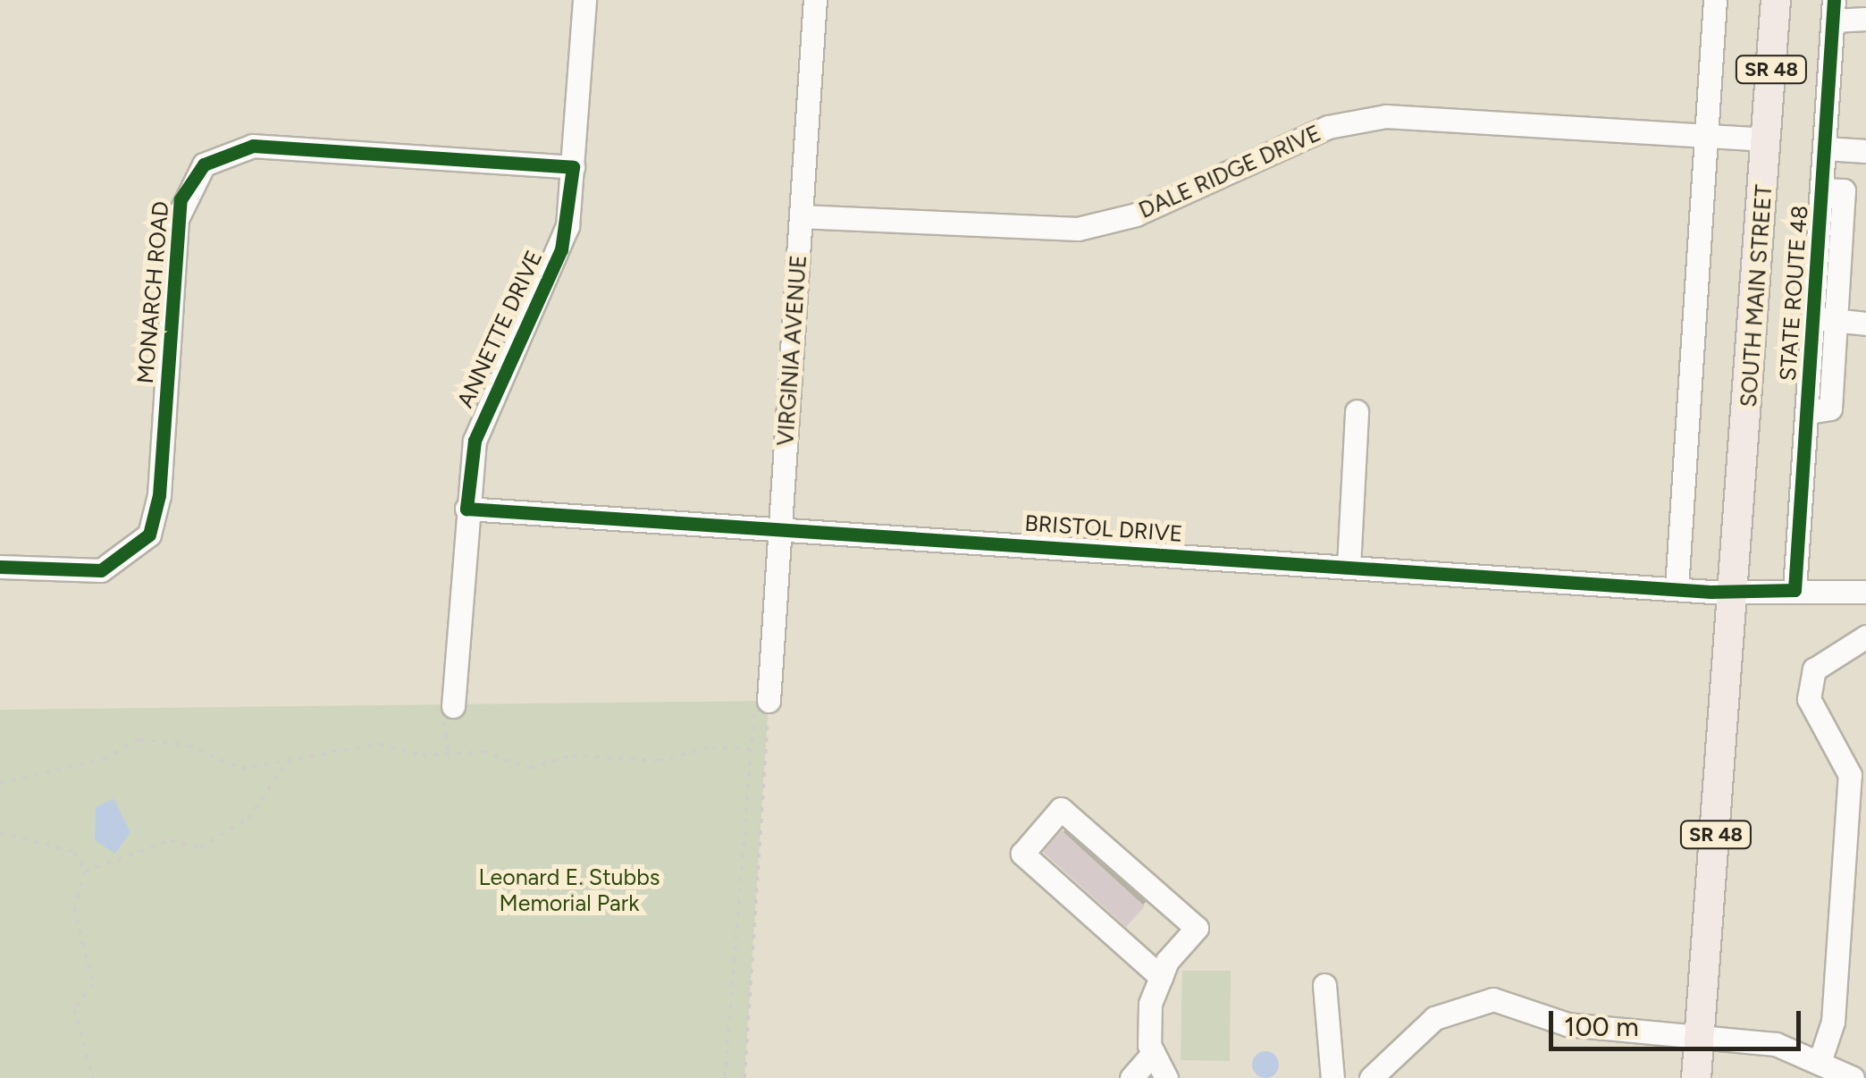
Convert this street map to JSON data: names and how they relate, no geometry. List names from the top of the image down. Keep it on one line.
{"streets":{"main road":["SR 48","SOUTH MAIN STREET"],"street":["DALE RIDGE DRIVE","MONARCH ROAD","STATE ROUTE 48","ANNETTE DRIVE","VIRGINIA AVENUE","BRISTOL DRIVE"]},"crossings":[["SR 48","SOUTH MAIN STREET"],["SR 48","BRISTOL DRIVE"],["DALE RIDGE DRIVE","SOUTH MAIN STREET"],["DALE RIDGE DRIVE","VIRGINIA AVENUE"],["MONARCH ROAD","ANNETTE DRIVE"],["STATE ROUTE 48","BRISTOL DRIVE"],["SOUTH MAIN STREET","BRISTOL DRIVE"],["ANNETTE DRIVE","BRISTOL DRIVE"],["VIRGINIA AVENUE","BRISTOL DRIVE"]],"parks":["Leonard E. Stubbs Memorial Park"],"scale_bar":"100 m"}
